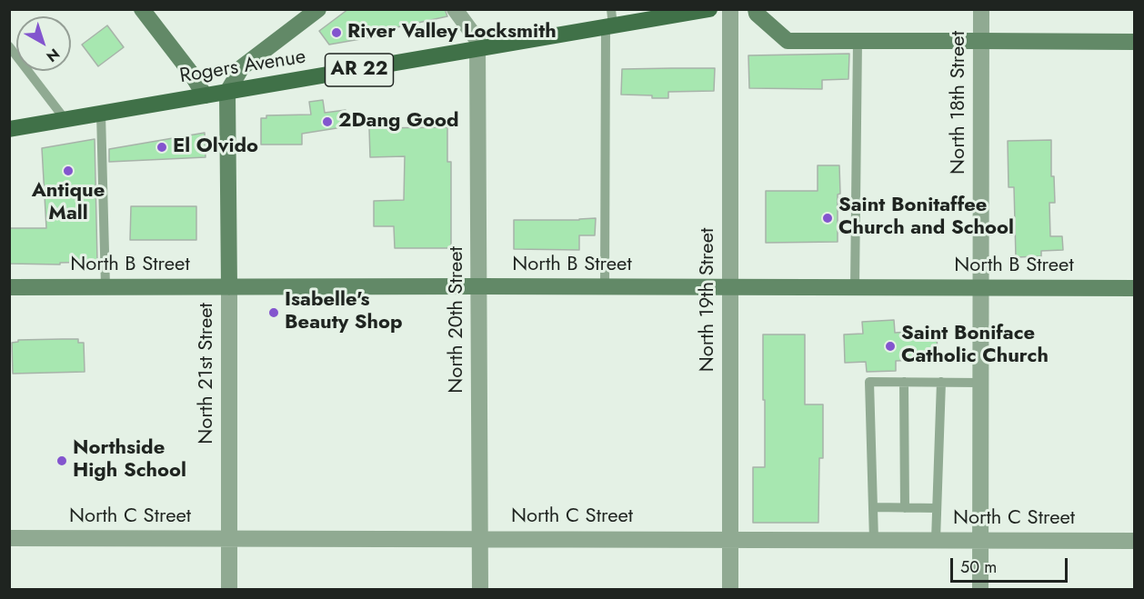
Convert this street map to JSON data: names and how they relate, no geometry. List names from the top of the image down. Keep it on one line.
{"streets":{"main road":["Rogers Avenue","AR 22"],"street":["North 18th Street","North B Street","North 19th Street","North 20th Street","North 21st Street","North C Street"]},"crossings":[["Rogers Avenue","North 20th Street"],["Rogers Avenue","North 21st Street"],["North 18th Street","North B Street"],["North 18th Street","North C Street"],["North B Street","North 19th Street"],["North B Street","North 20th Street"],["North B Street","North 21st Street"],["North 19th Street","North C Street"],["North 20th Street","North C Street"],["North 21st Street","North C Street"]],"places":["River Valley Locksmith","2Dang Good","El Olvido","Antique Mall","Saint Bonitaffee Church and School","Isabelle's Beauty Shop","Saint Boniface Catholic Church","Northside High School"],"scale_bar":"50 m","north":"bottom right"}
